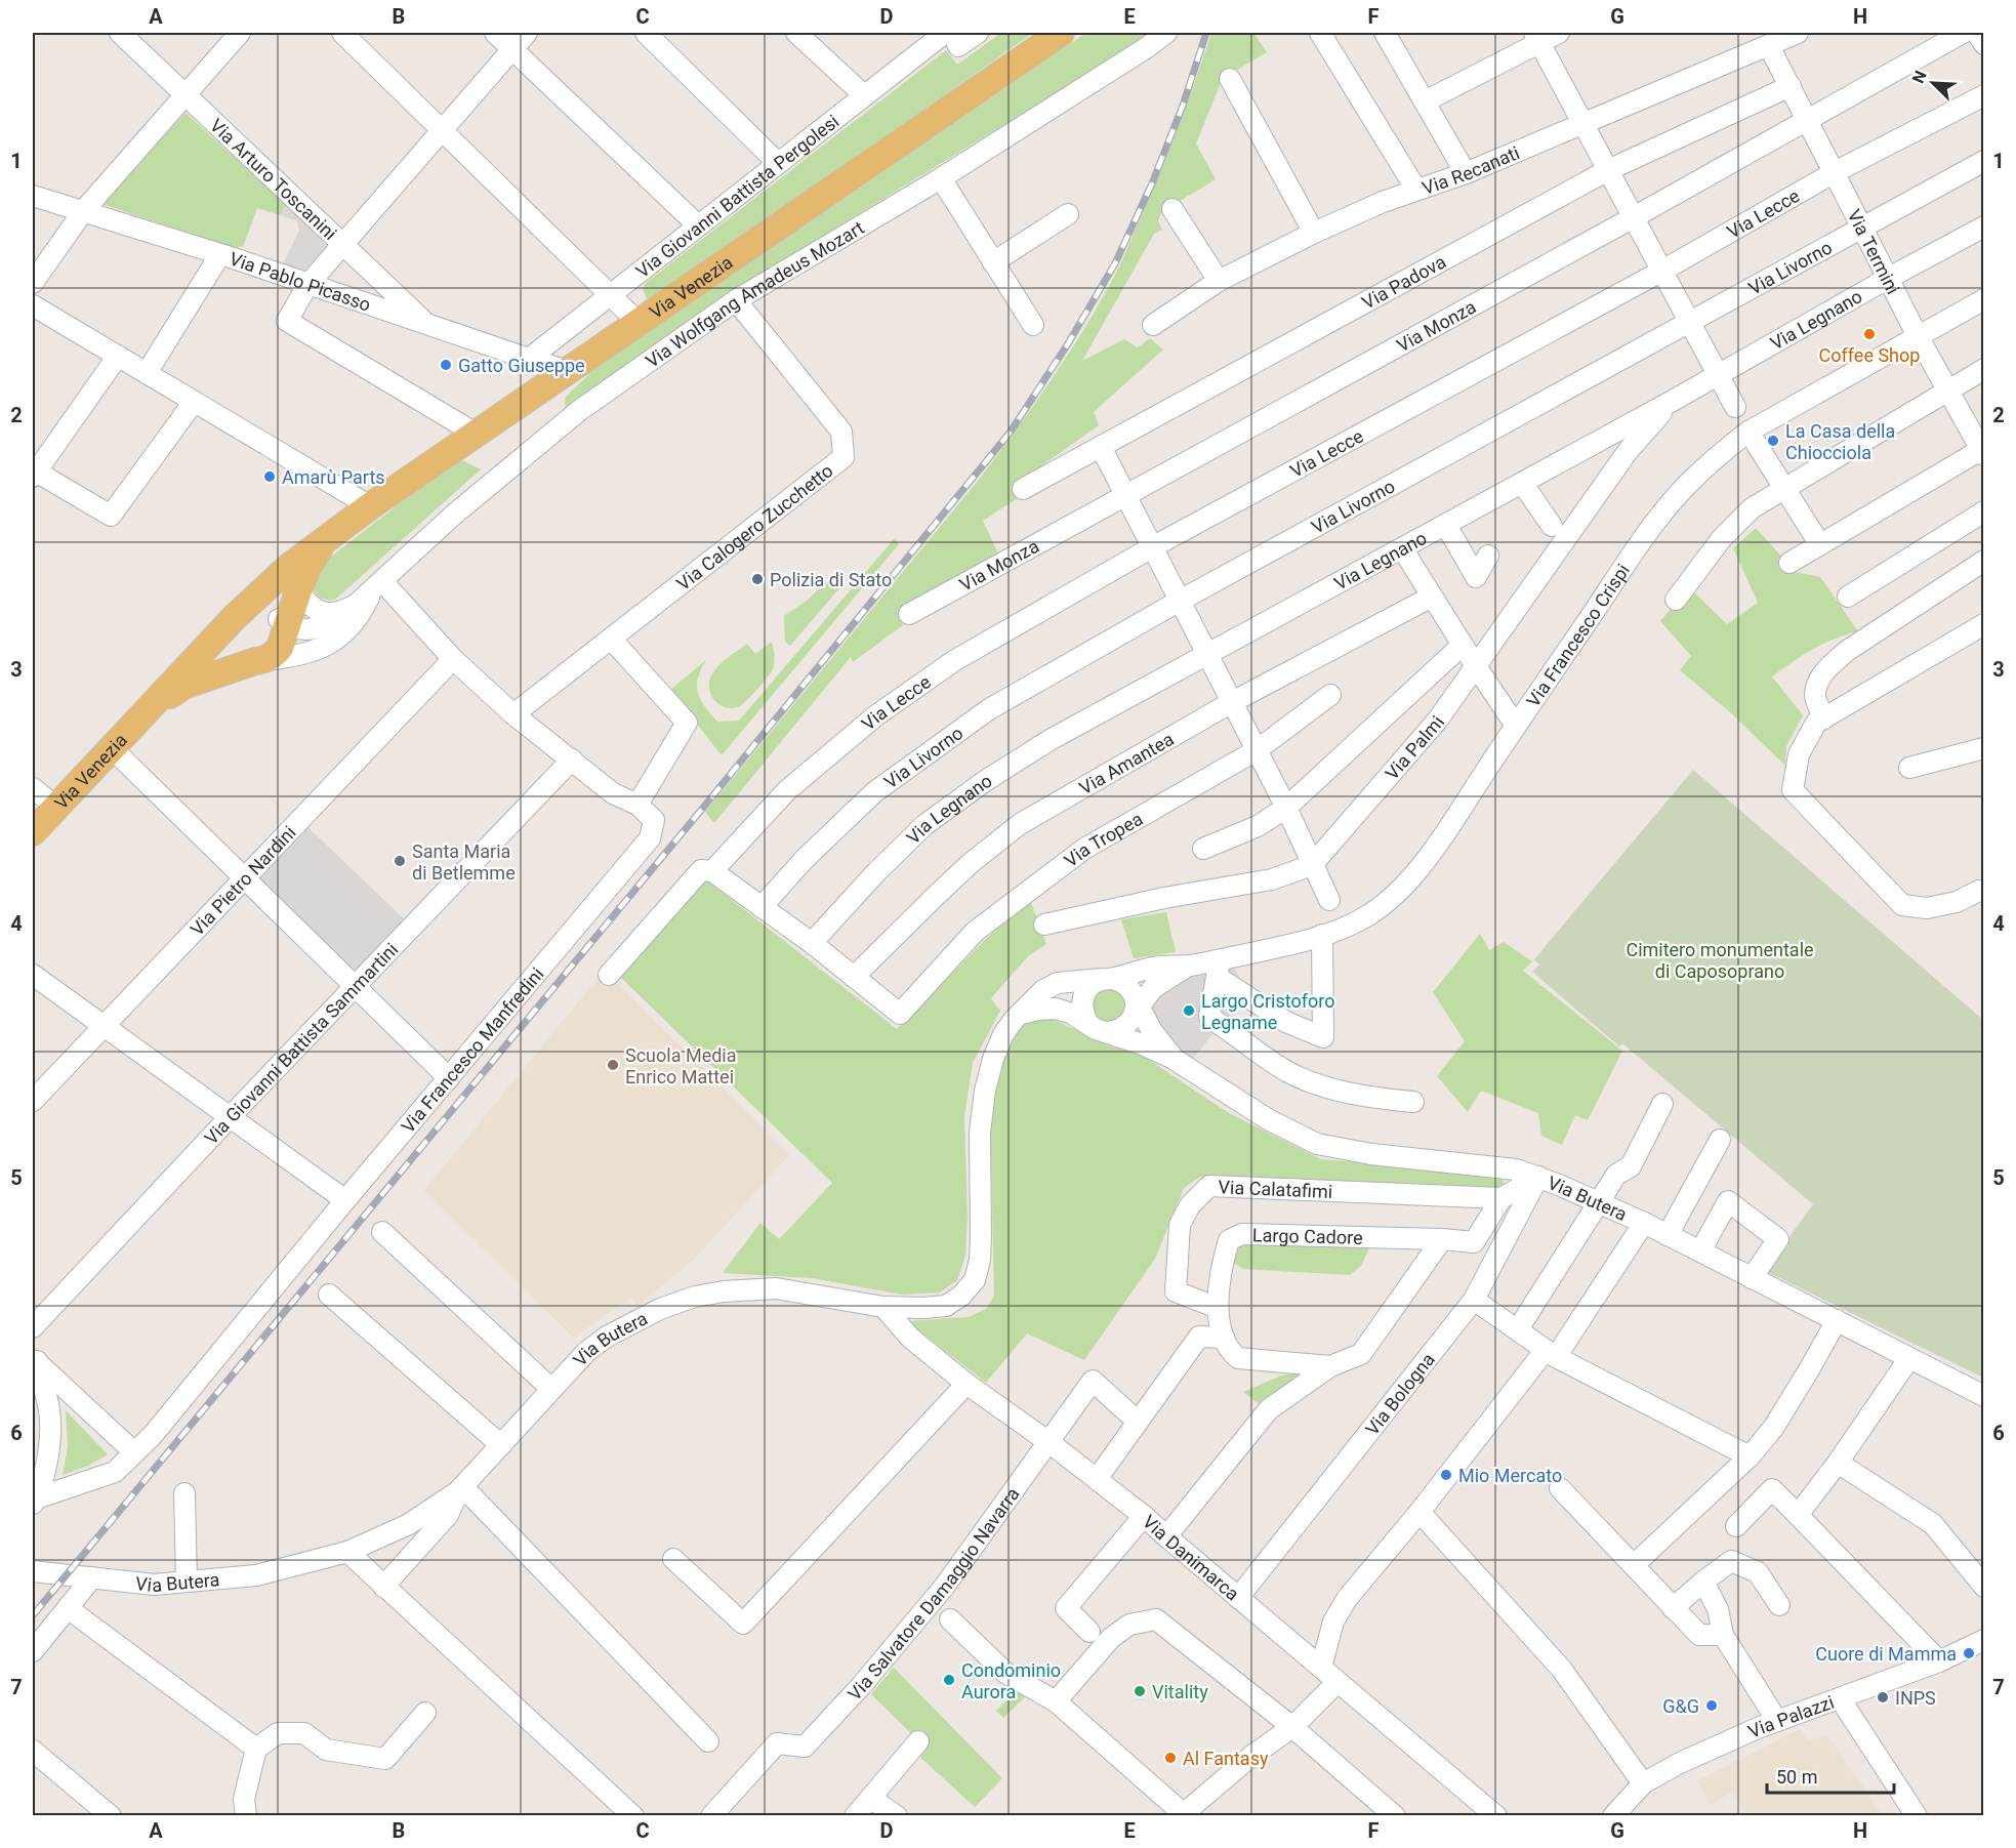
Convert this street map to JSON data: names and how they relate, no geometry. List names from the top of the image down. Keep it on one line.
{"streets":{"main road":["Via Venezia"],"street":["Via Recanati","Via Arturo Toscanini","Via Giovanni Battista Pergolesi","Via Lecce","Via Termini","Via Livorno","Via Pablo Picasso","Via Padova","Via Wolfgang Amadeus Mozart","Via Legnano","Via Monza","Via Calogero Zucchetto","Via Francesco Crispi","Via Palmi","Via Amantea","Via Tropea","Via Pietro Nardini","Via Giovanni Battista Sammartini","Via Francesco Manfredini","Via Calatafimi","Via Butera","Largo Cadore","Via Bologna","Via Danimarca","Via Salvatore Damaggio Navarra","Via Palazzi"]},"crossings":[["Via Recanati","Via Termini"],["Via Arturo Toscanini","Via Pablo Picasso"],["Via Giovanni Battista Pergolesi","Via Pablo Picasso"],["Via Lecce","Via Termini"],["Via Termini","Via Livorno"],["Via Termini","Via Padova"],["Via Termini","Via Legnano"],["Via Termini","Via Monza"],["Via Termini","Via Francesco Crispi"],["Via Pablo Picasso","Via Venezia"],["Via Wolfgang Amadeus Mozart","Via Calogero Zucchetto"],["Via Legnano","Via Palmi"],["Via Francesco Crispi","Via Butera"],["Via Amantea","Via Tropea"],["Via Calatafimi","Largo Cadore"],["Via Butera","Largo Cadore"],["Via Butera","Via Bologna"],["Via Butera","Via Danimarca"],["Largo Cadore","Via Bologna"],["Via Bologna","Via Danimarca"],["Via Danimarca","Via Salvatore Damaggio Navarra"]],"parks":["Cimitero monumentale di Caposoprano"],"places":["Coffee Shop","Gatto Giuseppe","La Casa della Chiocciola","Amarù Parts","Polizia di Stato","Santa Maria di Betlemme","Largo Cristoforo Legname","Scuola Media Enrico Mattei","Mio Mercato","Cuore di Mamma","Condominio Aurora","Vitality","INPS","G&G","Al Fantasy"],"scale_bar":"50 m","north":"top left","grid":{"columns":["A","B","C","D","E","F","G","H"],"rows":["1","2","3","4","5","6","7"]}}
